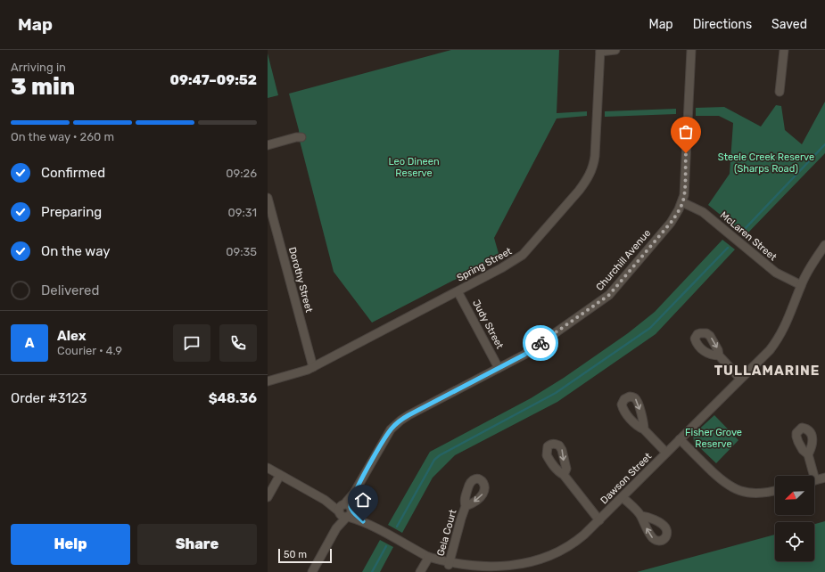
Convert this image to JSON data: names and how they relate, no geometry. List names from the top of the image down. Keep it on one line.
{"streets":{"street":["McLaren Street","Churchill Avenue","Spring Street","Dorothy Street","Judy Street","Dawson Street","Gela Court"]},"crossings":[["McLaren Street","Churchill Avenue"],["McLaren Street","Dawson Street"],["Churchill Avenue","Judy Street"],["Churchill Avenue","Dawson Street"],["Spring Street","Dorothy Street"],["Spring Street","Judy Street"],["Dawson Street","Gela Court"]],"districts":["TULLAMARINE"],"parks":["Steele Creek Reserve (Sharps Road)","Leo Dineen Reserve","Fisher Grove Reserve"],"scale_bar":"50 m","north":"bottom left","page":{"header":"Map","nav":["Map","Directions","Saved"],"heading":["3 min","Arriving in","09:47–09:52"],"panel":["Alex","Courier · 4.9","Order #3123","$48.36"],"bar":"On the way · 260 m","list":[["Confirmed","09:26"],["Preparing","09:31"],["On the way","09:35"],"Delivered"],"round":"A","buttons":["Help","Share"],"scale":"50 m"}}
